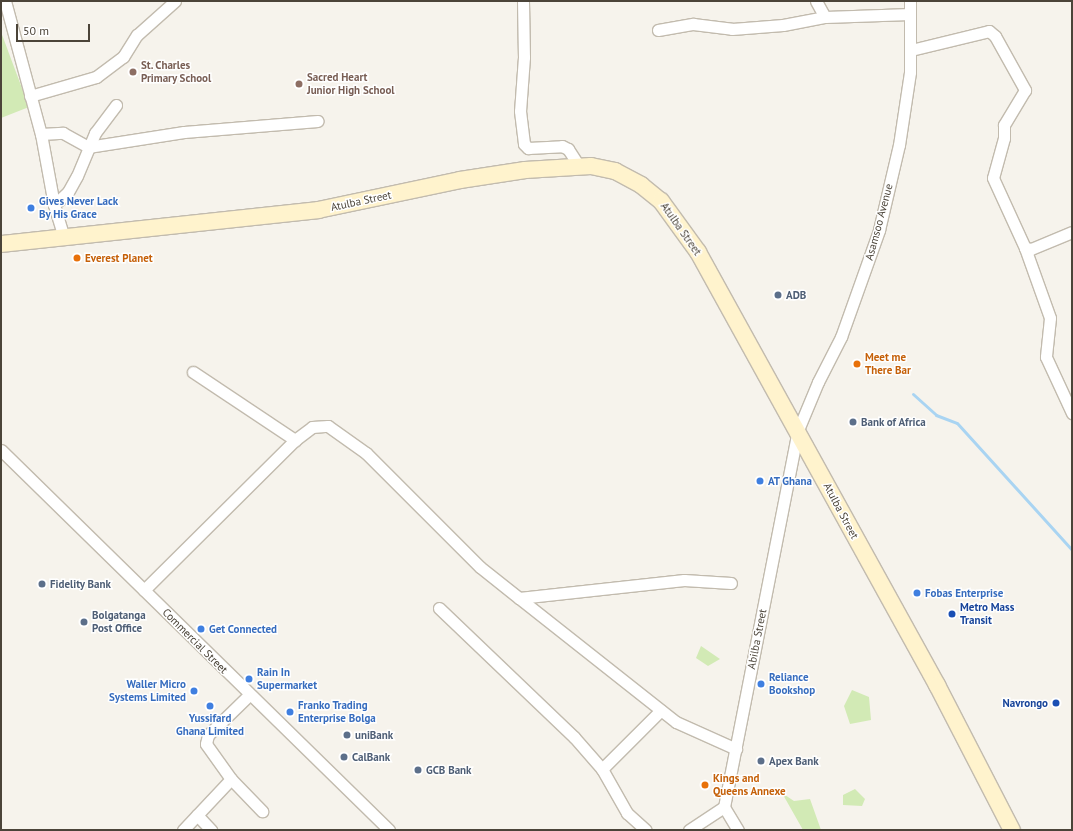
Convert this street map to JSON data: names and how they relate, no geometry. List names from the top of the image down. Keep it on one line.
{"streets":{"street":["Atulba Street","Asamsoo Avenue","Abilba Street","Commercial Street"]},"crossings":[["Atulba Street","Asamsoo Avenue"],["Atulba Street","Abilba Street"],["Asamsoo Avenue","Abilba Street"]],"places":["St. Charles Primary School","Sacred Heart Junior High School","Gives Never Lack By His Grace","Everest Planet","ADB","Meet me There Bar","Bank of Africa","AT Ghana","Fidelity Bank","Fobas Enterprise","Metro Mass Transit","Bolgatanga Post Office","Get Connected","Rain In Supermarket","Reliance Bookshop","Waller Micro Systems Limited","Navrongo","Yussifard Ghana Limited","Franko Trading Enterprise Bolga","uniBank","CalBank","Apex Bank","GCB Bank","Kings and Queens Annexe"],"scale_bar":"50 m"}
